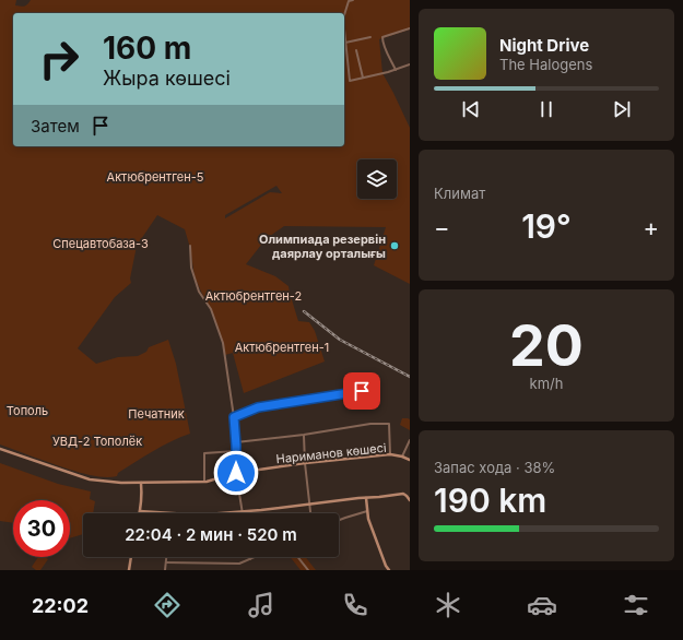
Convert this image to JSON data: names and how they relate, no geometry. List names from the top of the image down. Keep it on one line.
{"streets":{"street":["Нариманов көшесі"]},"parks":["Актюбрентген-5","Спецавтобаза-3","Актюбрентген-2","Актюбрентген-1","Тополь","Печатник","УВД-2 Тополёк"],"places":["Олимпиада резервін даярлау орталығы"],"page":{"turn":["160 m","Жыра көшесі"],"song":["Night Drive","The Halogens"],"then":"Затем","tile":["Климат",["20","km/h"],["Запас хода · 38%","190 km"]],"heat":["−","19°","+"],"limit":"30","trip":"22:04 · 2 мин · 520 m","tabs":"22:02"}}
